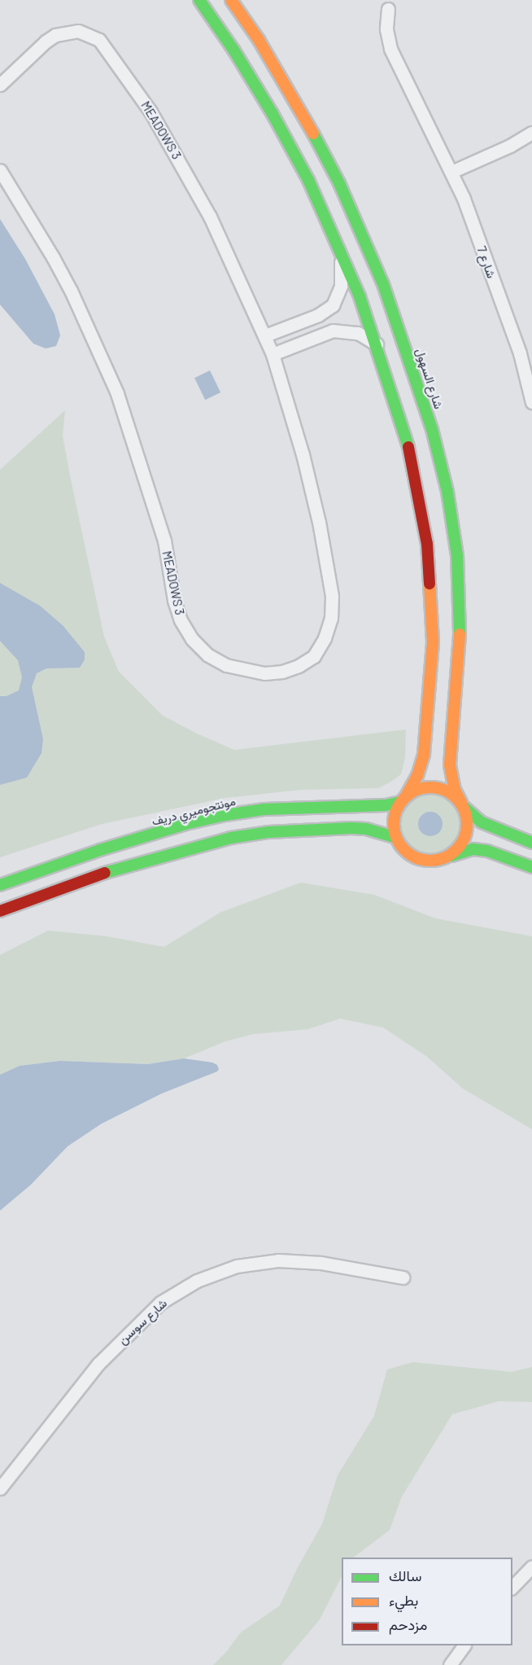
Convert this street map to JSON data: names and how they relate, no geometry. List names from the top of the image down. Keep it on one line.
{"streets":{"main road":["شارع السهول","مونتجوميري دريف"],"street":["MEADOWS 3","شارع 7","شارع سوسن"]},"crossings":[["شارع السهول","مونتجوميري دريف"]],"legend":["سالك","بطيء","مزدحم"]}
